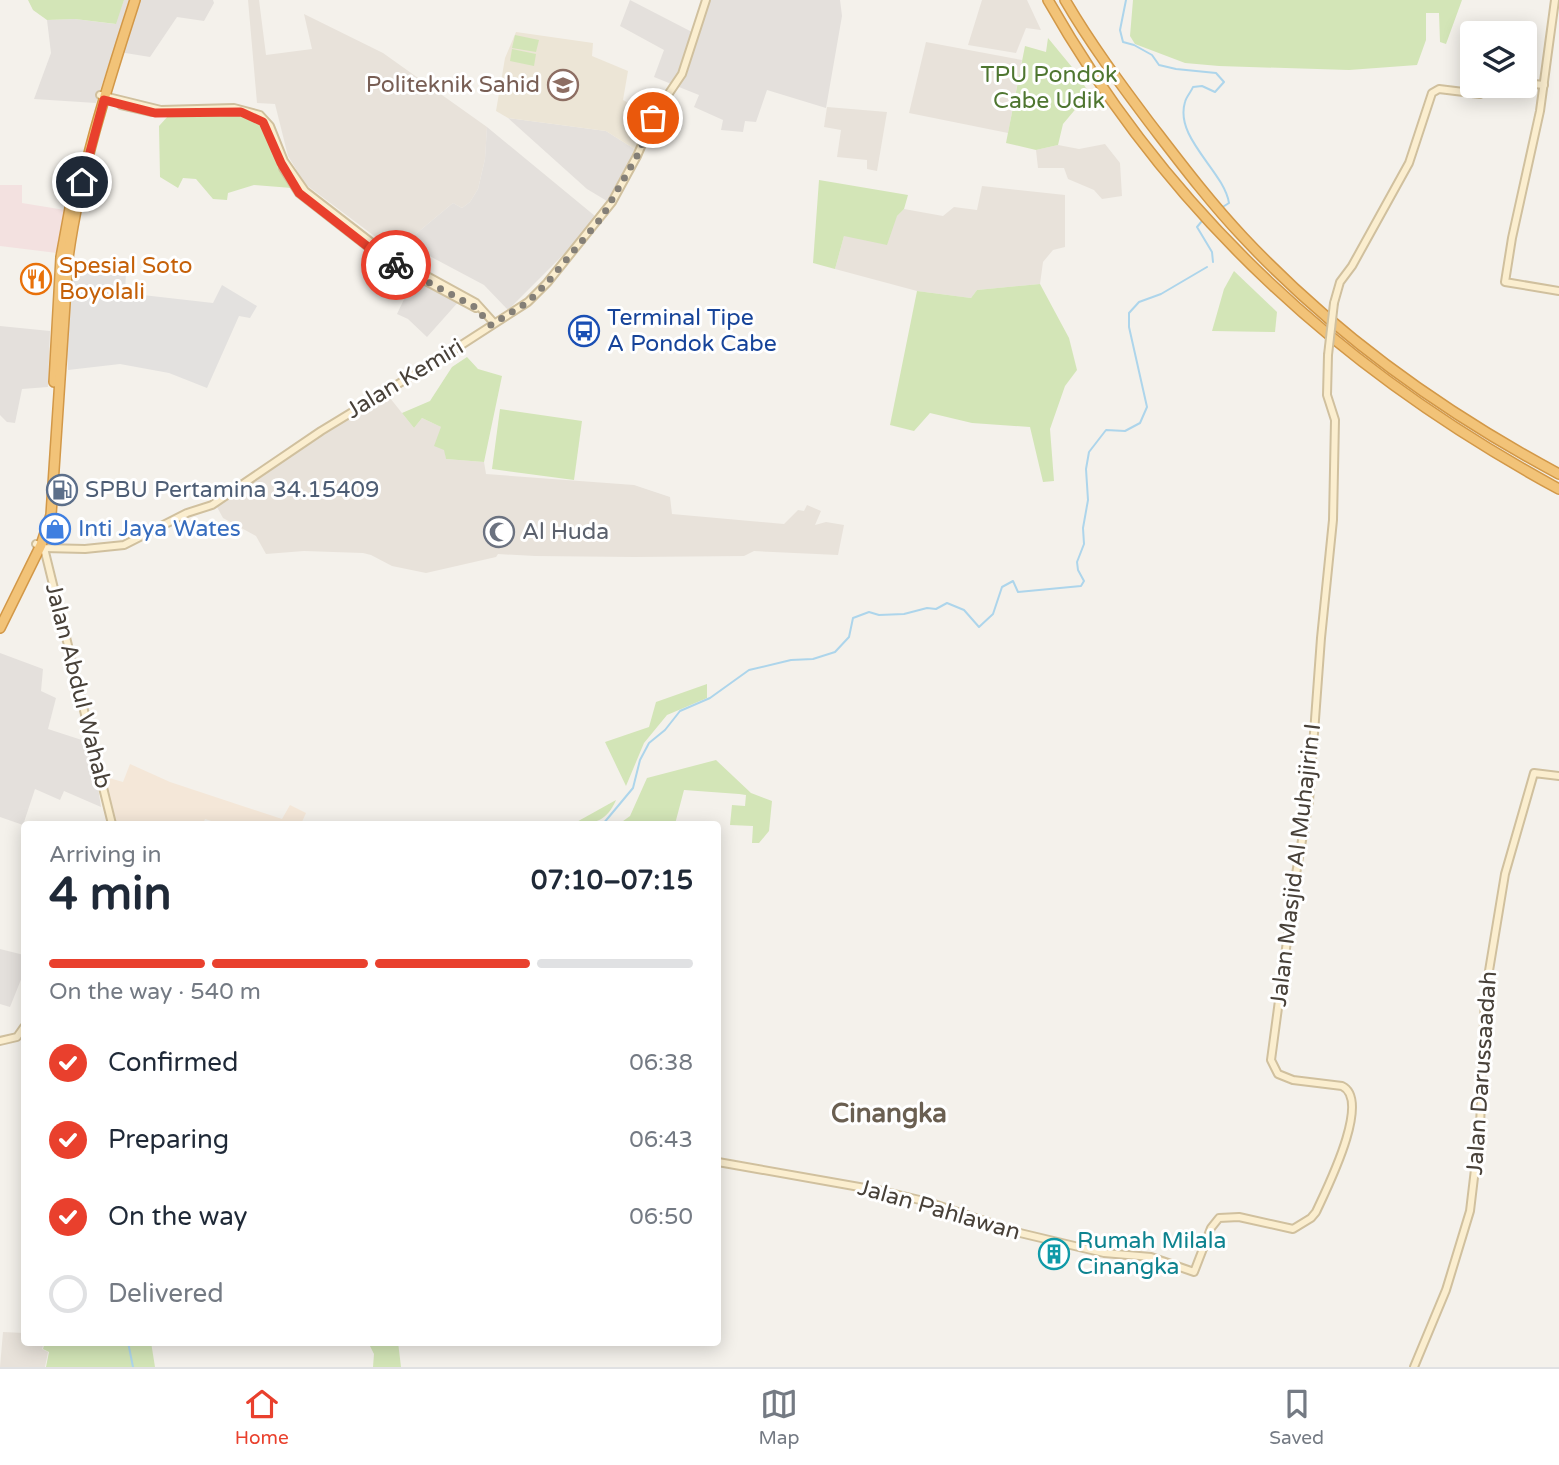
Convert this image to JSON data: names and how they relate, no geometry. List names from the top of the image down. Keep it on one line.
{"streets":{"street":["Jalan Kemiri","Jalan Abdul Wahab","Jalan Masjid Al Muhajirin I","Jalan Darussaadah","Jalan Pahlawan"]},"crossings":[["Jalan Kemiri","Jalan Abdul Wahab"],["Jalan Masjid Al Muhajirin I","Jalan Pahlawan"]],"districts":["Cinangka"],"parks":["TPU Pondok Cabe Udik"],"places":{"school or university":["Politeknik Sahid"],"restaurant":["Spesial Soto Boyolali"],"bus stop":["Terminal Tipe A Pondok Cabe"],"fuel station":["SPBU Pertamina 34.15409"],"shop":["Inti Jaya Wates"],"mosque":["Al Huda"],"building":["Rumah Milala Cinangka"]},"page":{"heading":["4 min","Arriving in","07:10–07:15"],"bar":"On the way · 540 m","list":[["Confirmed","06:38"],["Preparing","06:43"],["On the way","06:50"],"Delivered"],"tabs":["Home","Map","Saved"]}}
